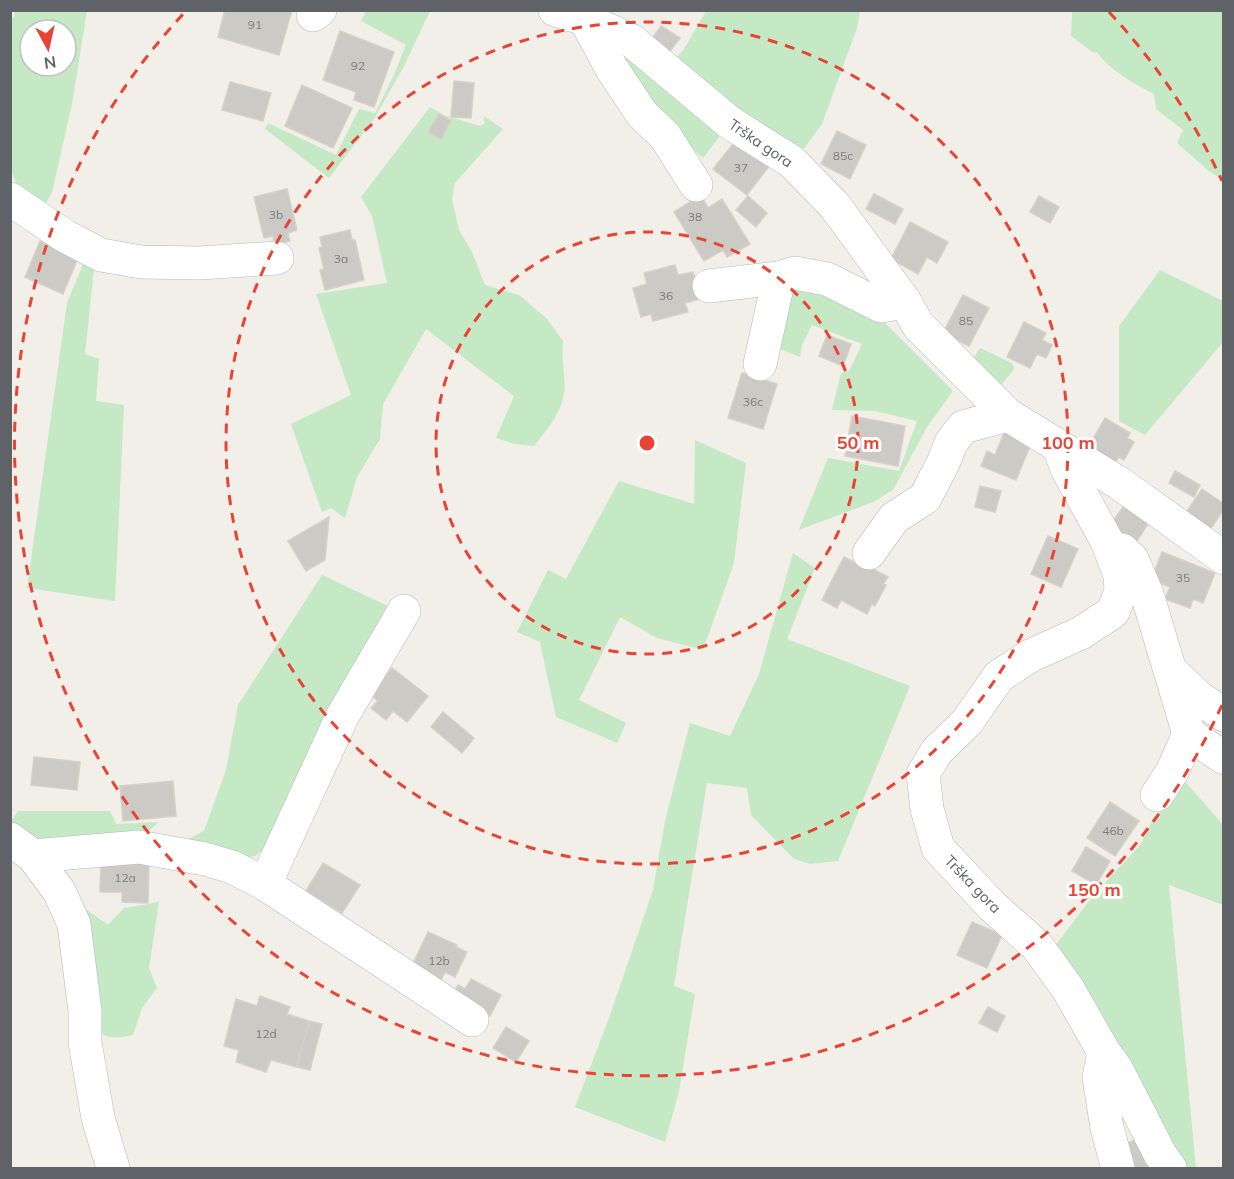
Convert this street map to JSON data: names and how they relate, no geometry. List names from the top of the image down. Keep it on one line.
{"streets":{"street":["Trška gora"]},"house_numbers":["91","92","85c","37","3b","38","3a","36","85","36c","35","46b","12a","12b","12d"],"north":"bottom","rings":["50 m","100 m","150 m"]}
